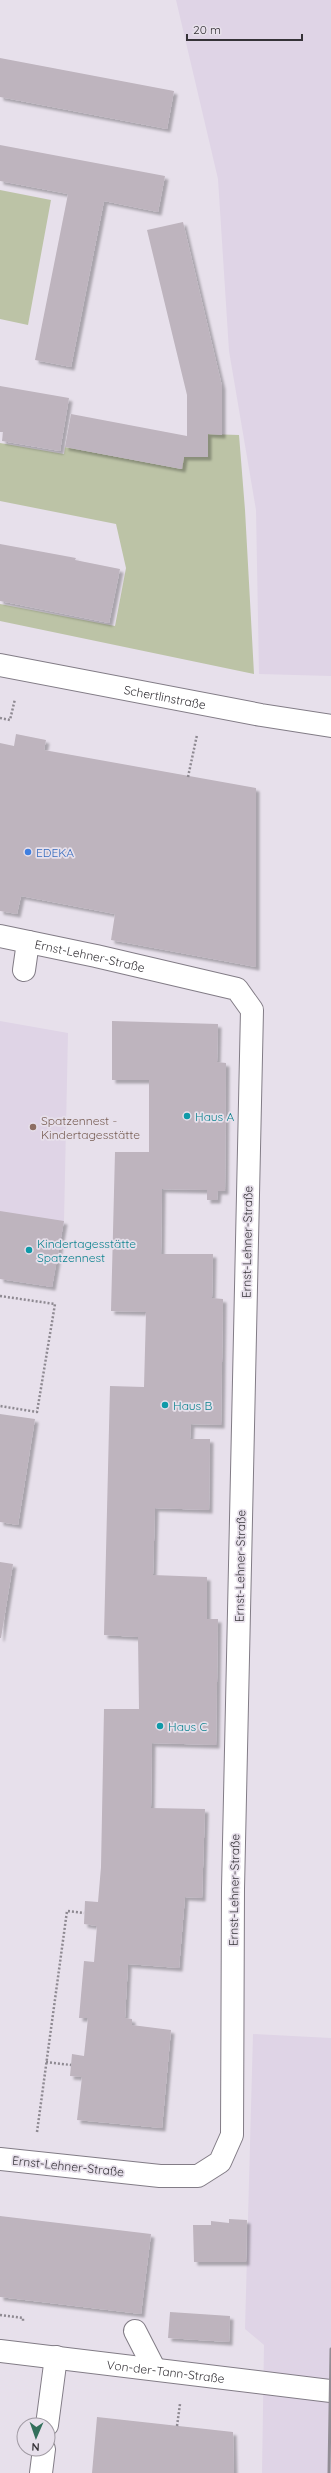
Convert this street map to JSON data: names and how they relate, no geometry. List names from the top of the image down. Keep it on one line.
{"streets":{"street":["Schertlinstraße","Ernst-Lehner-Straße","Von-der-Tann-Straße"]},"places":["EDEKA","Haus A","Spatzennest - Kindertagesstätte","Kindertagesstätte Spatzennest","Haus B","Haus C"],"scale_bar":"20 m","north":"bottom"}
